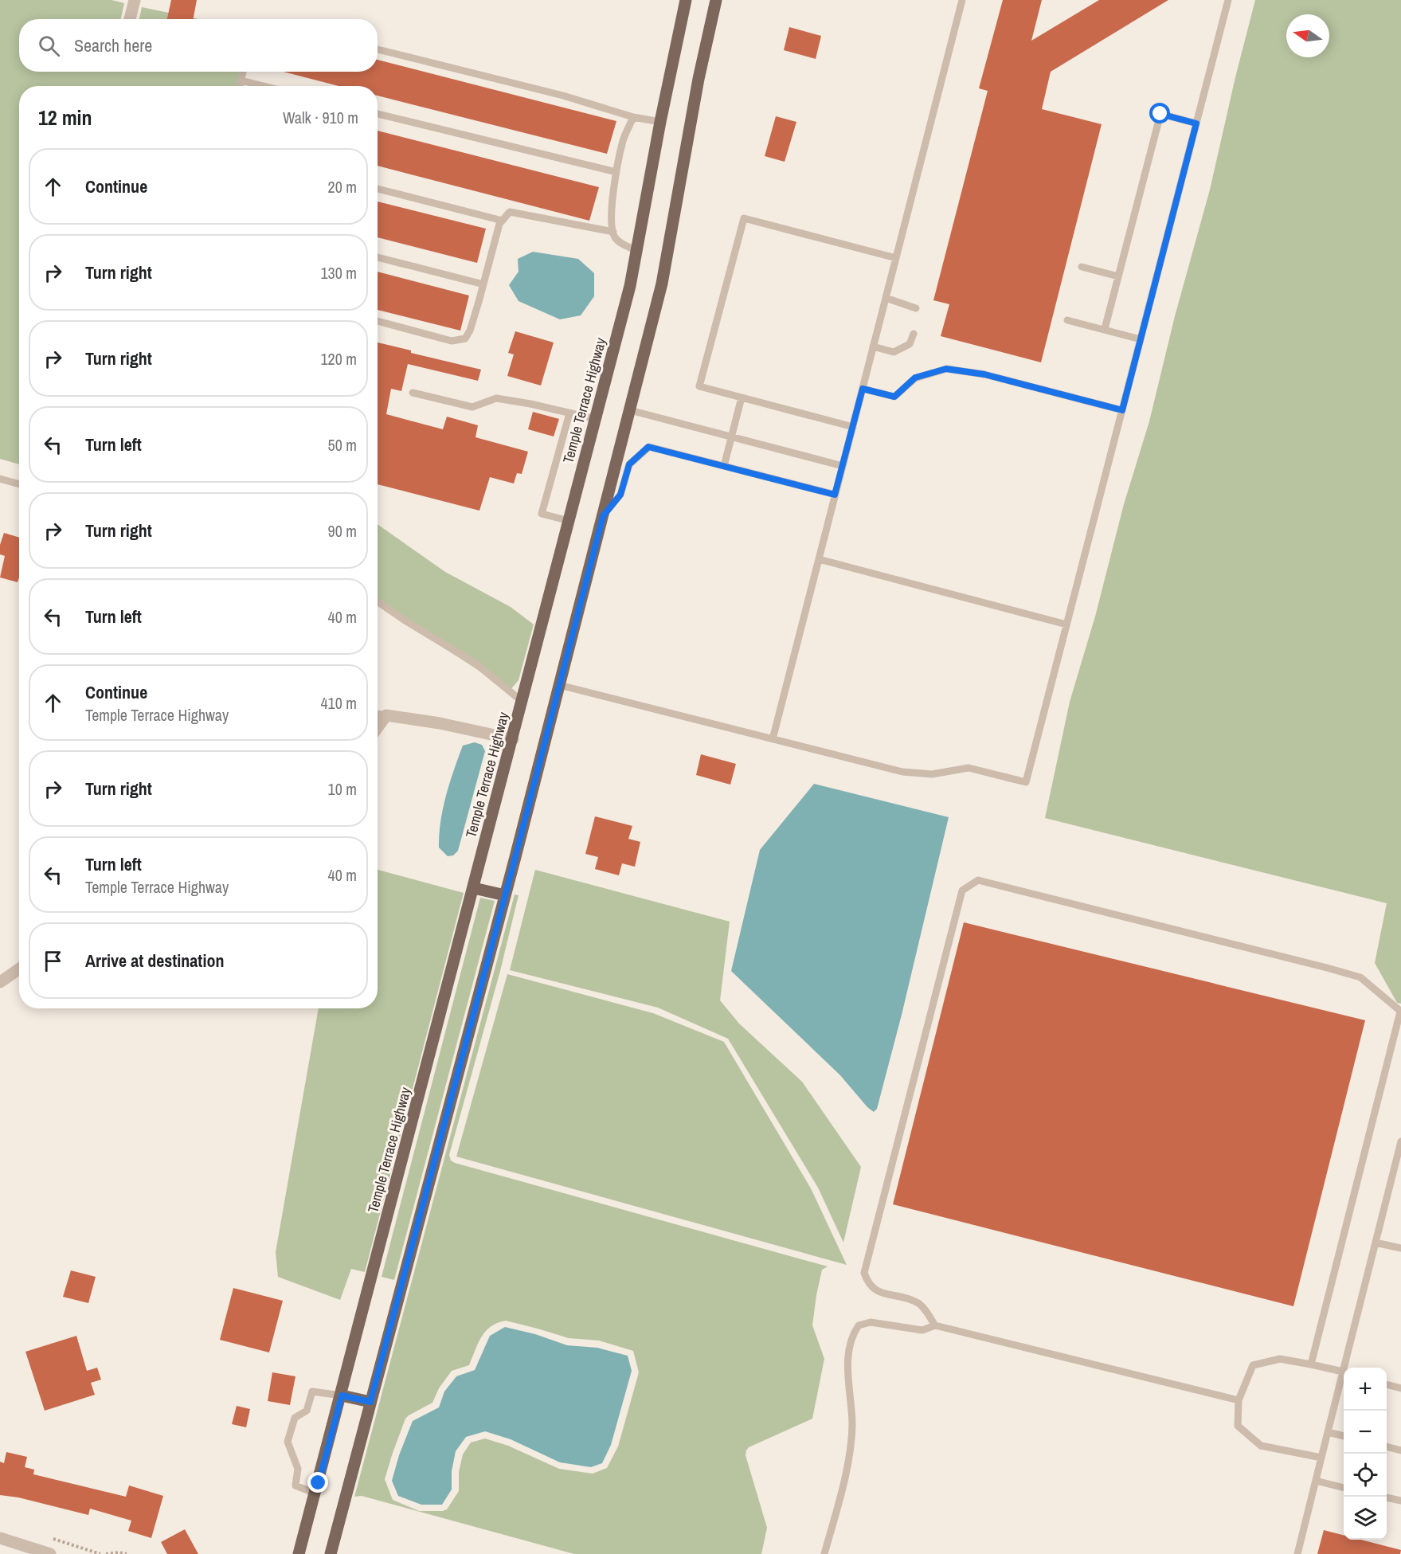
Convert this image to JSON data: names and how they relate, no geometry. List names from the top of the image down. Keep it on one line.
{"streets":{"main road":["Temple Terrace Highway"]},"north":"left","page":{"search":"Search here","heading":["12 min","Walk · 910 m"],"list":[["Continue","20 m"],["Turn right","130 m"],["Turn right","120 m"],["Turn left","50 m"],["Turn right","90 m"],["Turn left","40 m"],["Continue","Temple Terrace Highway","410 m"],["Turn right","10 m"],["Turn left","Temple Terrace Highway","40 m"],"Arrive at destination"],"map_buttons":["+","−"]}}
